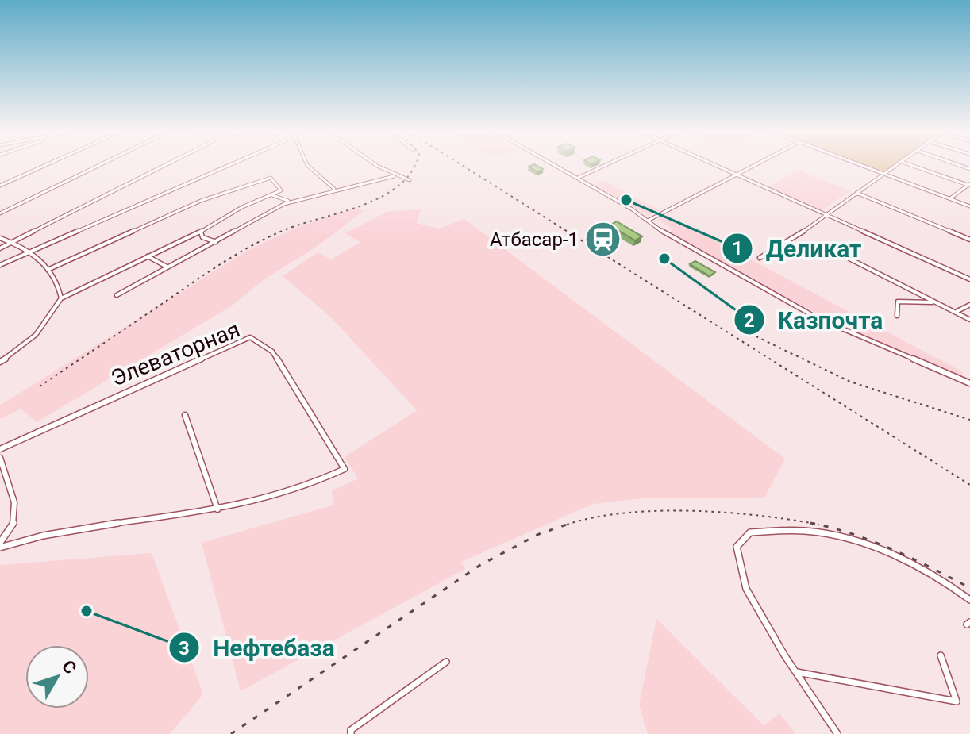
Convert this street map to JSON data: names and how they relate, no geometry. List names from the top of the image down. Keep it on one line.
{"streets":{"street":["Элеваторная"]},"places":{"other":["Деликат","Казпочта","Нефтебаза"],"station":["Атбасар-1"]},"north":"top right"}
